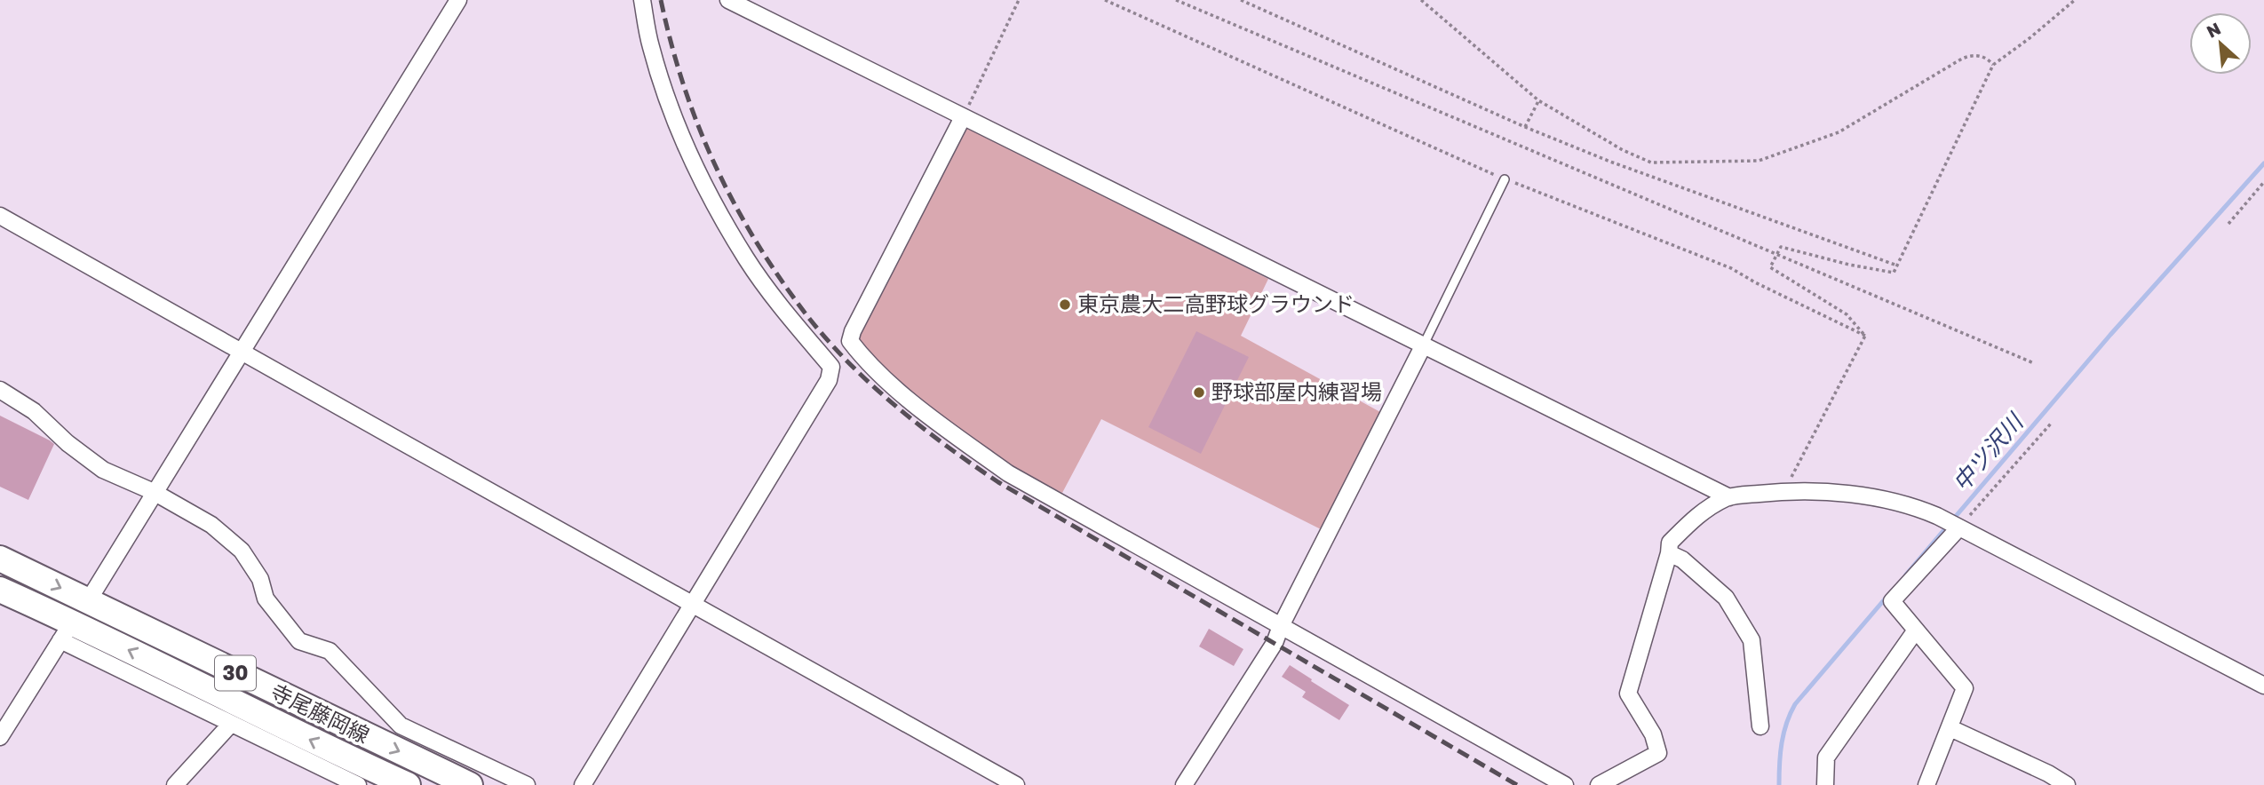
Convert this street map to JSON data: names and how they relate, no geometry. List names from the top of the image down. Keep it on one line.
{"streets":{"main road":["30","寺尾藤岡線"]},"water":["中ツ沢川"],"places":["東京農大二高野球グラウンド","野球部屋内練習場"],"north":"top left"}
